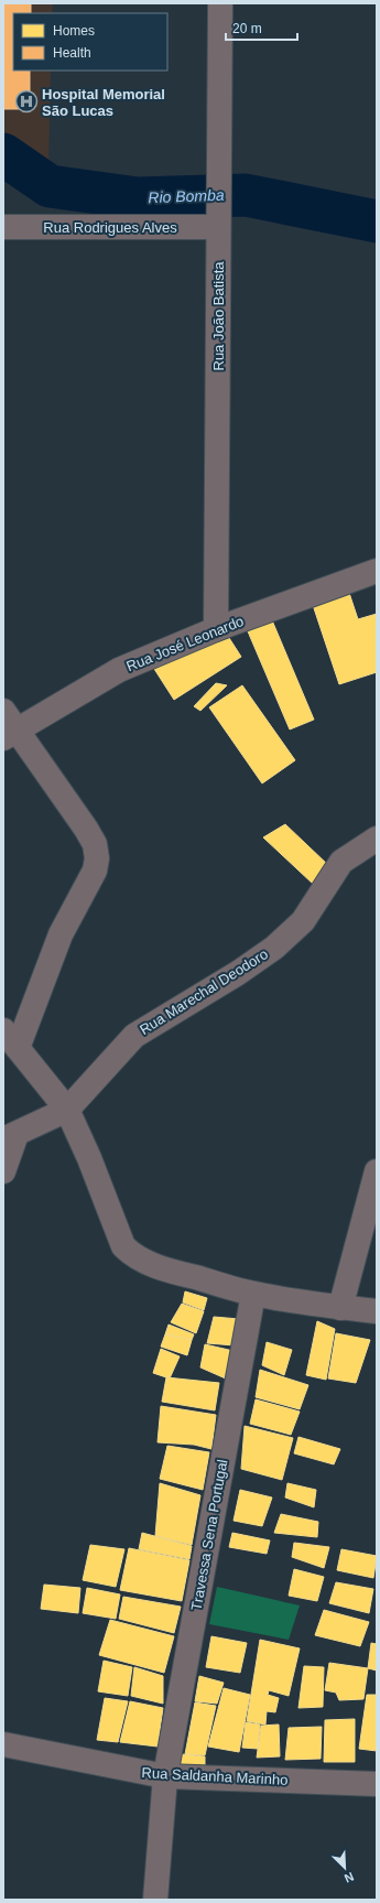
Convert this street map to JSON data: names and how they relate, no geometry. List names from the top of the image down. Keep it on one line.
{"streets":{"street":["Rua Rodrigues Alves","Rua João Batista","Rua José Leonardo","Rua Marechal Deodoro","Travessa Sena Portugal","Rua Saldanha Marinho"]},"crossings":[["Rua Rodrigues Alves","Rua João Batista"],["Rua João Batista","Rua José Leonardo"],["Travessa Sena Portugal","Rua Saldanha Marinho"]],"water":["Rio Bomba"],"places":{"hospital":["Hospital Memorial São Lucas"]},"legend":["Homes","Health"],"scale_bar":"20 m","north":"bottom right"}
